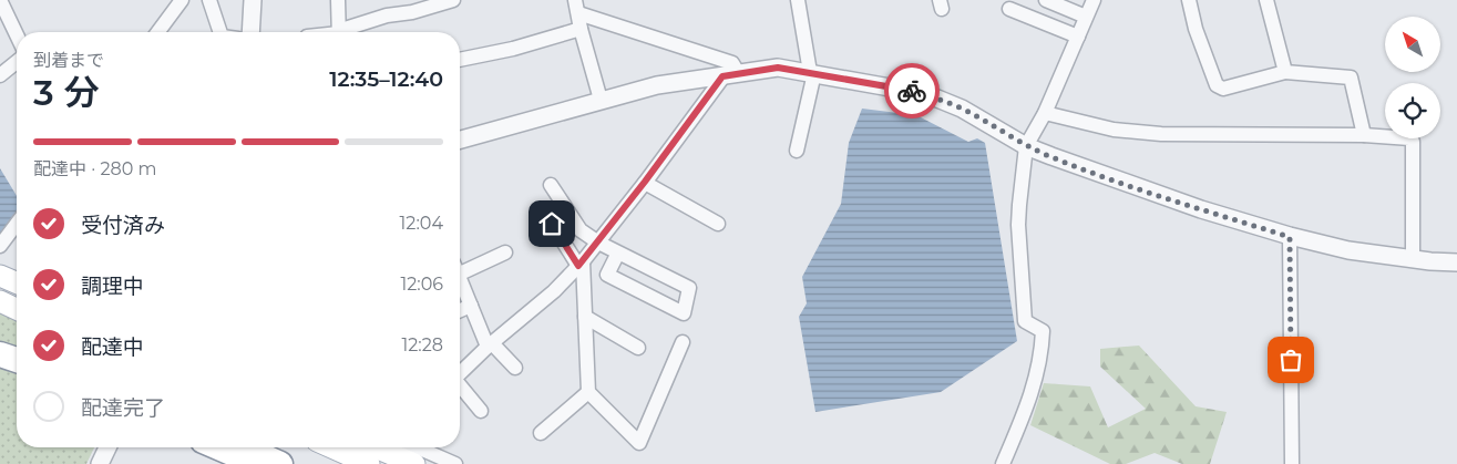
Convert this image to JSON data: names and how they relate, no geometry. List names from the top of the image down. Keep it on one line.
{"north":"top left","page":{"heading":["3 分","到着まで","12:35–12:40"],"bar":"配達中 · 280 m","list":[["受付済み","12:04"],["調理中","12:06"],["配達中","12:28"],"配達完了"]}}
